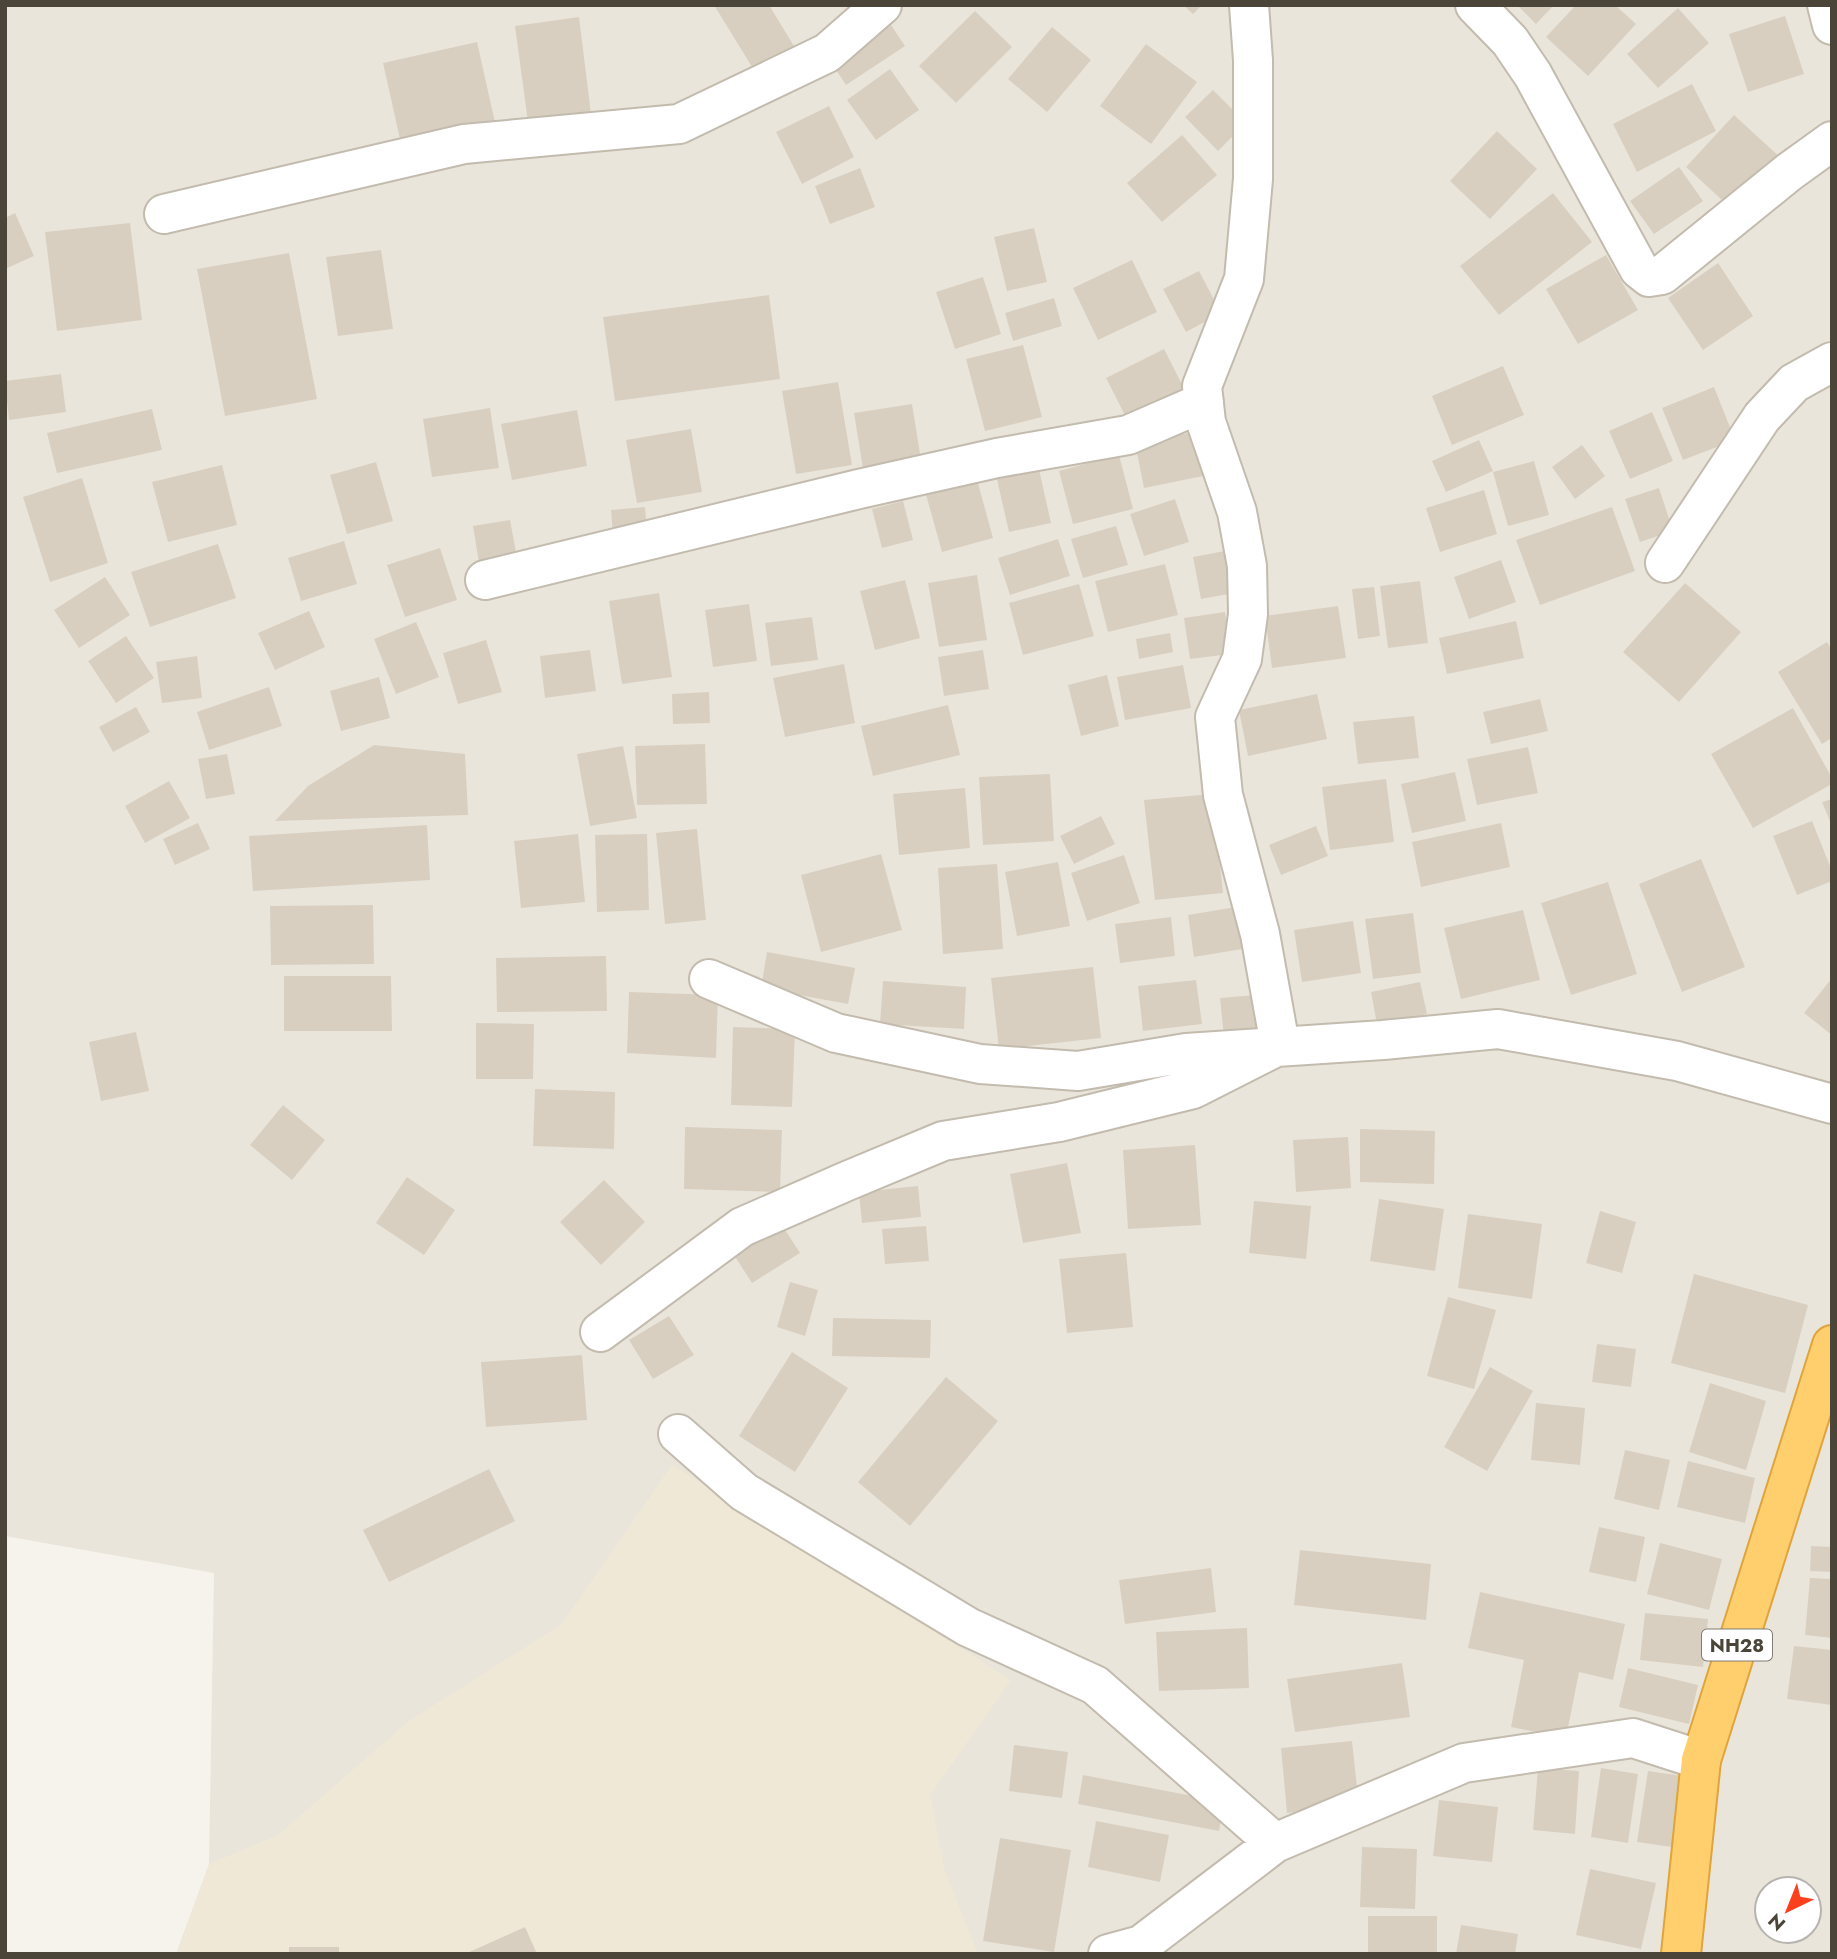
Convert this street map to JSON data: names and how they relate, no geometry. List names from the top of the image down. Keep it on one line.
{"streets":{"highway":["NH28"]},"north":"bottom left"}
